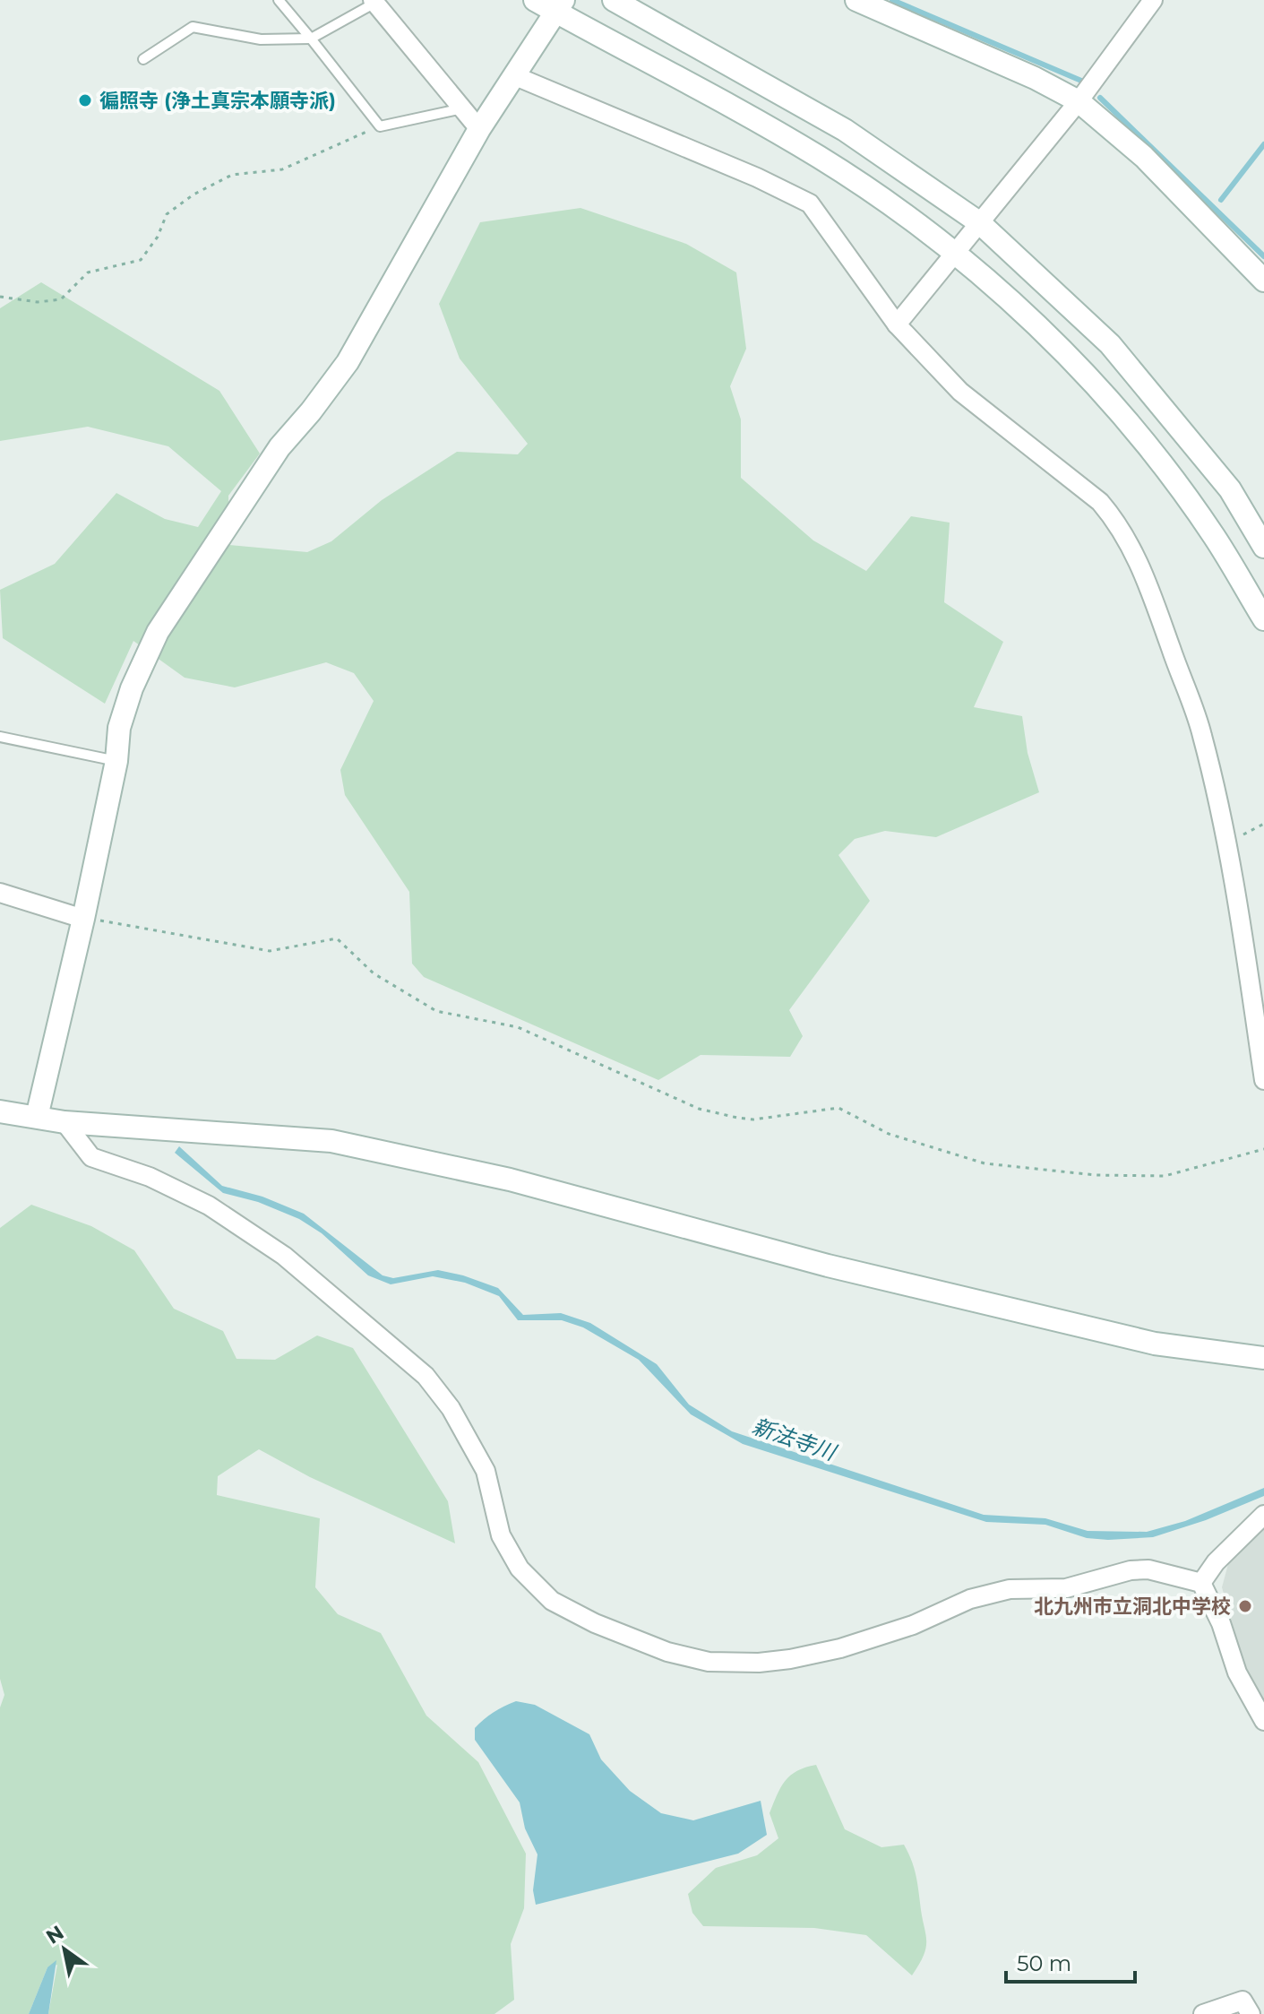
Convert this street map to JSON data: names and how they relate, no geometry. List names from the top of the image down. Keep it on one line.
{"water":["新法寺川"],"places":["徧照寺 (浄土真宗本願寺派)","北九州市立洞北中学校"],"scale_bar":"50 m","north":"top left"}
